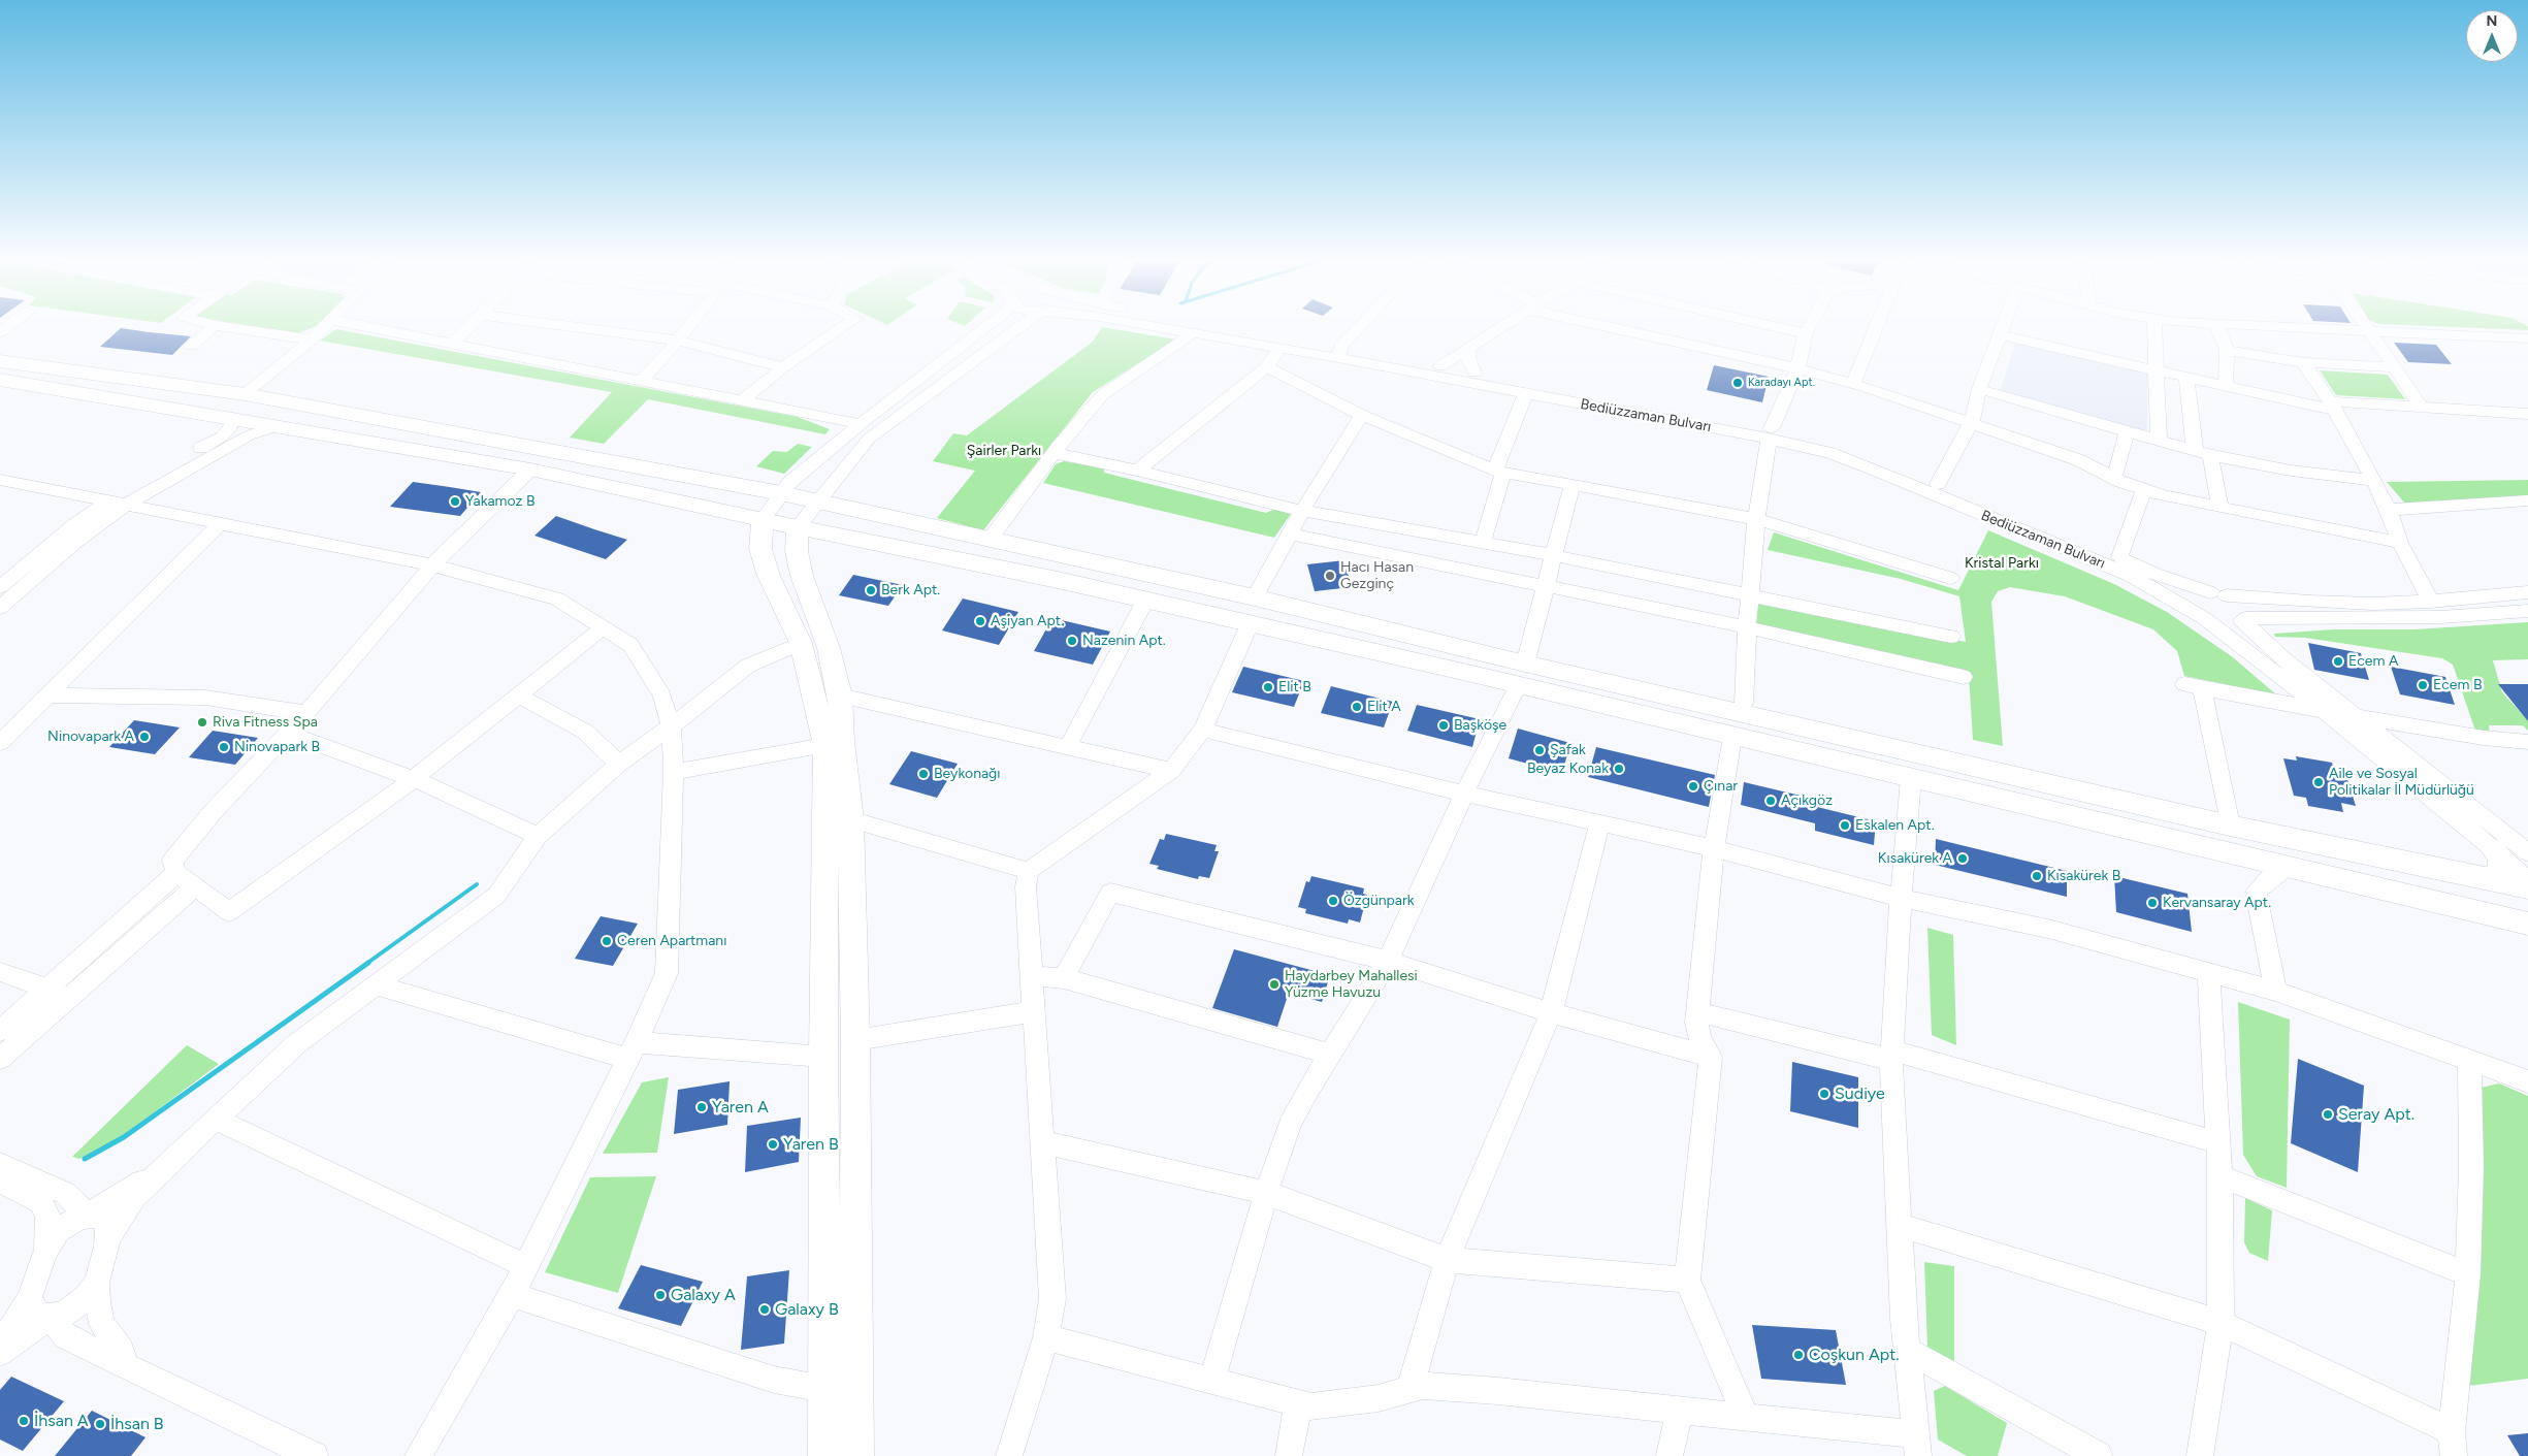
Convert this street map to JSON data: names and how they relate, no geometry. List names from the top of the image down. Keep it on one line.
{"streets":{"street":["Bediüzzaman Bulvarı"]},"parks":["Şairler Parkı","Kristal Parkı"],"places":["Karadayı Apt.","Yakamoz B","Hacı Hasan Gezginç","Berk Apt.","Aşiyan Apt.","Nazenin Apt.","Ecem A","Ecem B","Elit B","Elit A","Riva Fitness Spa","Başköşe","Ninovapark A","Ninovapark B","Şafak","Beyaz Konak","Beykonağı","Aile ve Sosyal Politikalar İl Müdürlüğü","Çınar","Açıkgöz","Eskalen Apt.","Kısakürek A","Kısakürek B","Özgünpark","Kervansaray Apt.","Ceren Apartmanı","Haydarbey Mahallesi Yüzme Havuzu","Sudiye","Yaren A","Seray Apt.","Yaren B","Galaxy A","Galaxy B","Coşkun Apt.","İhsan A","İhsan B"],"north":"top"}
